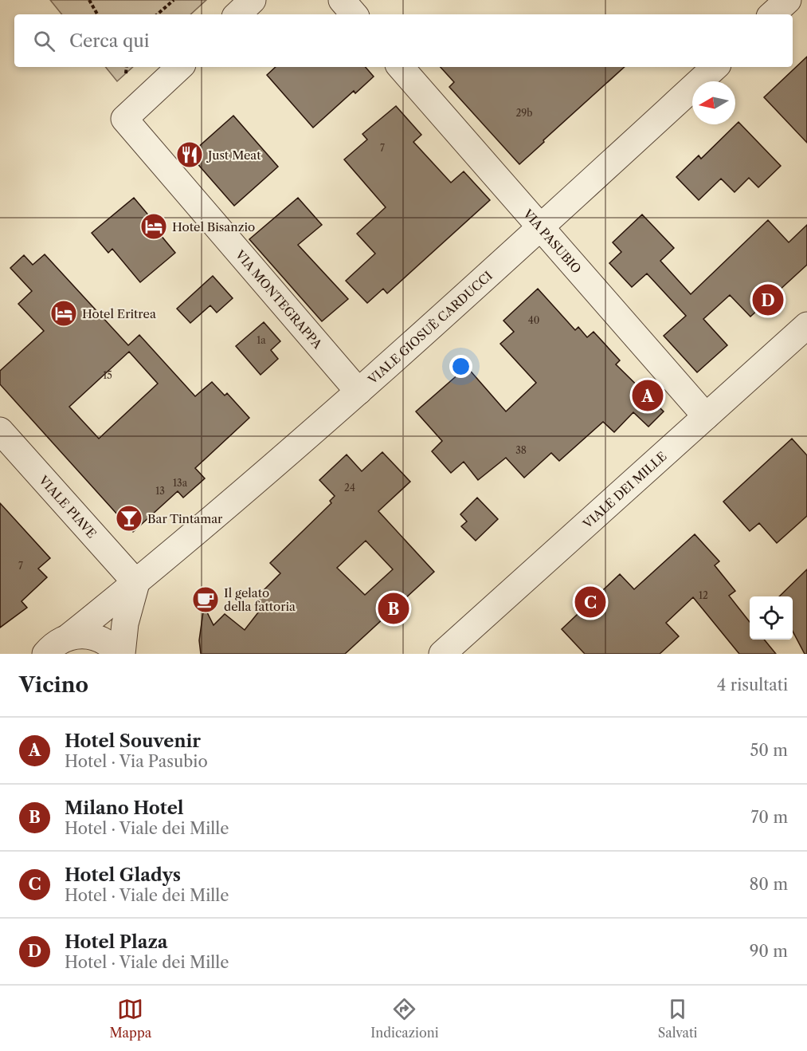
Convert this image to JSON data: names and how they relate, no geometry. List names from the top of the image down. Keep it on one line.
{"streets":{"street":["VIA PASUBIO","VIA MONTEGRAPPA","VIALE GIOSUÈ CARDUCCI","VIALE DEI MILLE","VIALE PIAVE"]},"crossings":[["VIA PASUBIO","VIALE GIOSUÈ CARDUCCI"],["VIA PASUBIO","VIALE DEI MILLE"],["VIA MONTEGRAPPA","VIALE GIOSUÈ CARDUCCI"],["VIALE GIOSUÈ CARDUCCI","VIALE PIAVE"]],"places":{"restaurant":["Just Meat"],"hotel":["Hotel Bisanzio","Hotel Eritrea"],"bar":["Bar Tintamar"],"cafe":["Il gelato della fattoria"]},"house_numbers":["29b","7","40","1a","15","38","13a","24","13","7","12"],"north":"left","page":{"search":"Cerca qui","pins":["D","A","C","B"],"heading":["Vicino","4 risultati"],"list":[{"mark":"A","name":"Hotel Souvenir","note":"Hotel · Via Pasubio","value":"50 m"},{"mark":"B","name":"Milano Hotel","note":"Hotel · Viale dei Mille","value":"70 m"},{"mark":"C","name":"Hotel Gladys","note":"Hotel · Viale dei Mille","value":"80 m"},{"mark":"D","name":"Hotel Plaza","note":"Hotel · Viale dei Mille","value":"90 m"}],"nav":["Mappa","Indicazioni","Salvati"]}}
